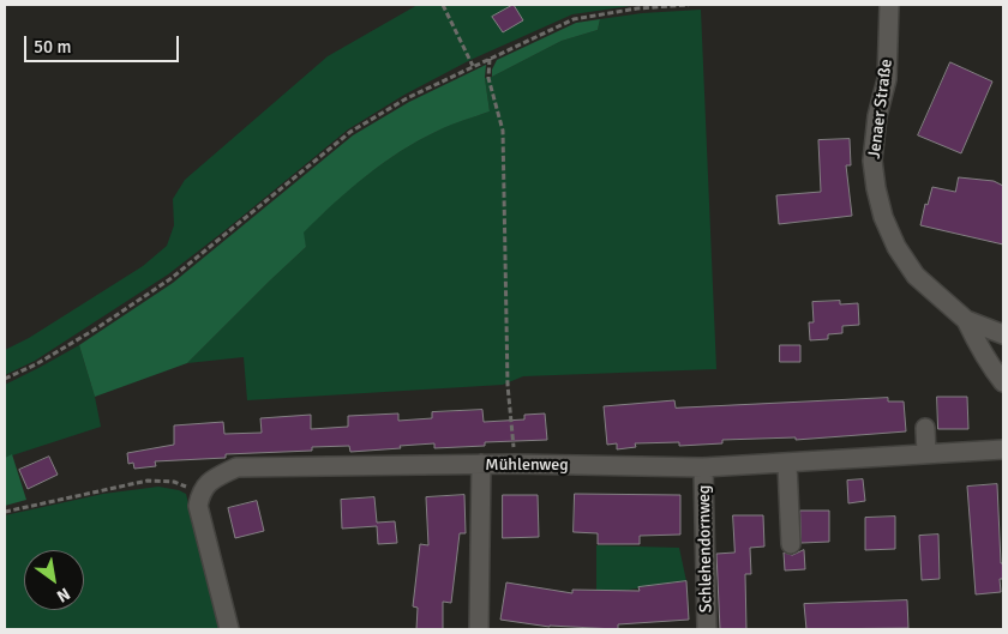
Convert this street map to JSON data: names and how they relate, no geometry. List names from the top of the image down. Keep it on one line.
{"streets":{"street":["Jenaer Straße","Mühlenweg","Schlehendornweg"]},"crossings":[["Mühlenweg","Schlehendornweg"]],"scale_bar":"50 m","north":"bottom right"}
